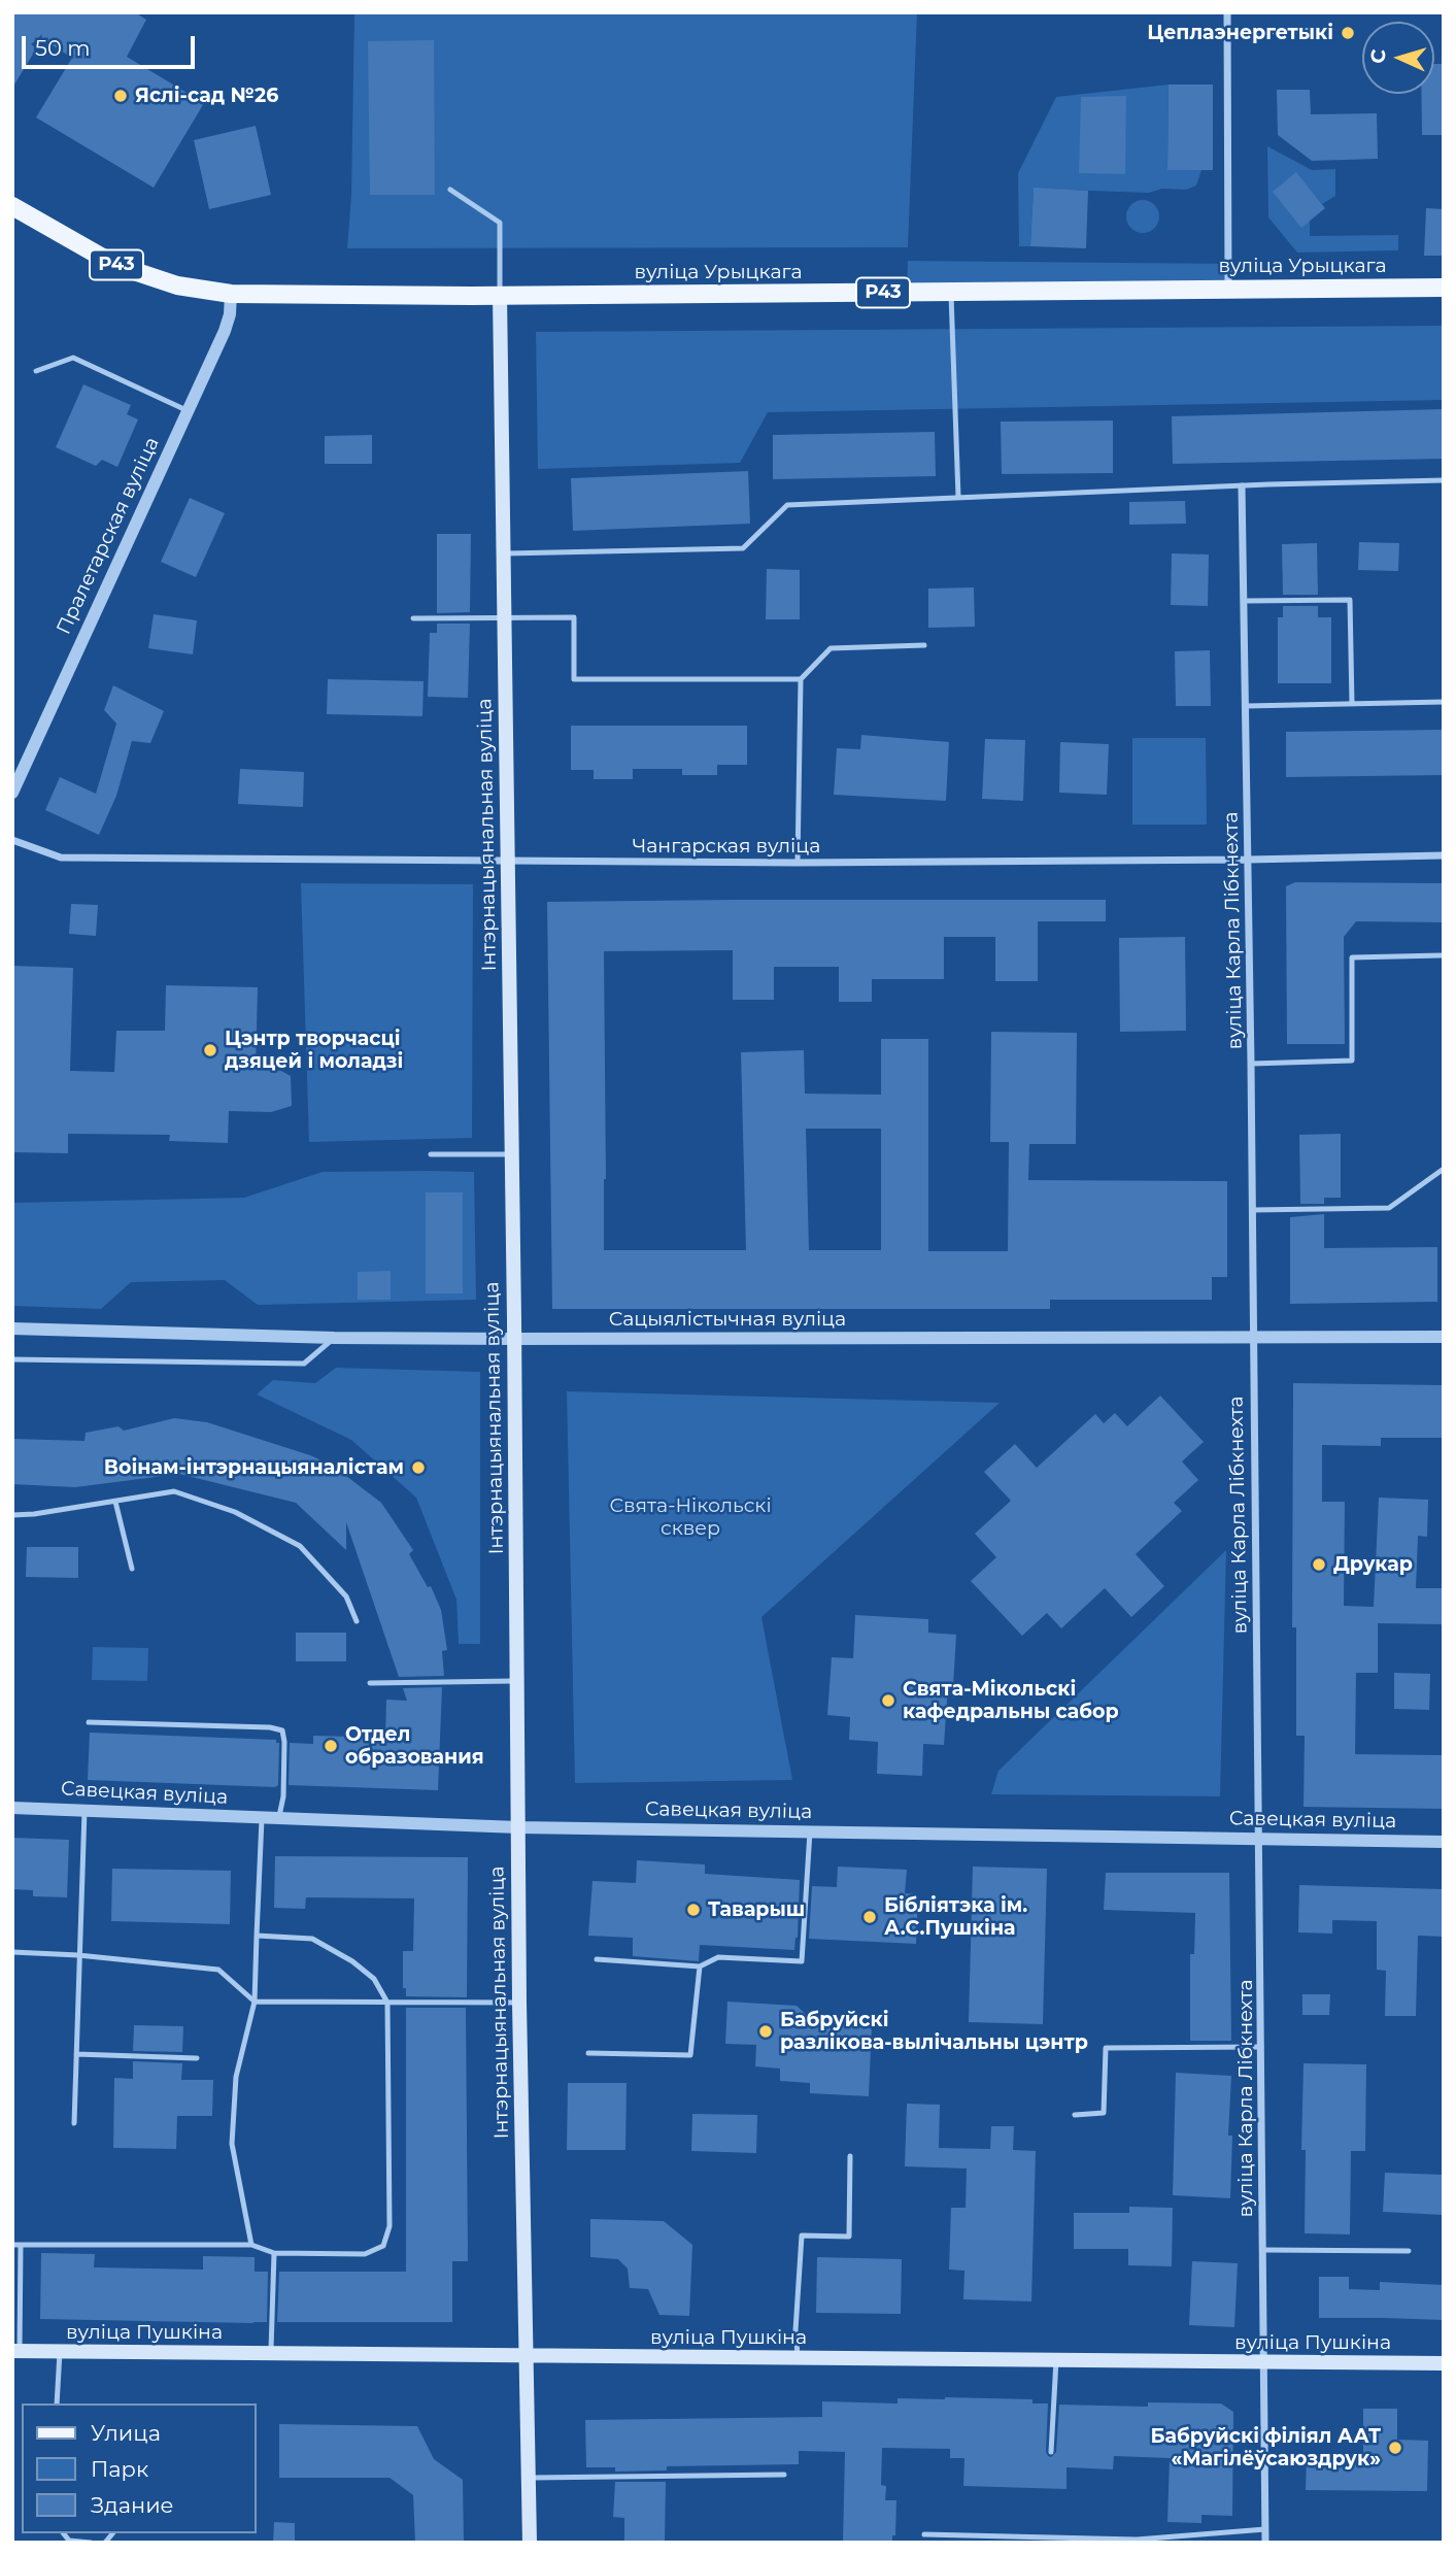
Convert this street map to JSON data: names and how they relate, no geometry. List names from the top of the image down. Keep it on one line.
{"streets":{"main road":["Р43","вуліца Урыцкага","Інтэрнацыянальная вуліца","вуліца Пушкіна"],"street":["Пралетарская вуліца","Чангарская вуліца","вуліца Карла Лібкнехта","Сацыялістычная вуліца","Савецкая вуліца"]},"crossings":[["вуліца Урыцкага","Пралетарская вуліца"],["вуліца Урыцкага","Інтэрнацыянальная вуліца"],["Інтэрнацыянальная вуліца","Чангарская вуліца"],["Інтэрнацыянальная вуліца","Сацыялістычная вуліца"],["Інтэрнацыянальная вуліца","Савецкая вуліца"],["Інтэрнацыянальная вуліца","вуліца Пушкіна"],["Чангарская вуліца","вуліца Карла Лібкнехта"],["вуліца Карла Лібкнехта","Сацыялістычная вуліца"],["вуліца Карла Лібкнехта","Савецкая вуліца"],["вуліца Карла Лібкнехта","вуліца Пушкіна"]],"parks":["Свята-Нікольскі сквер"],"places":["Цеплаэнергетыкі","Яслі-сад №26","Цэнтр творчасці дзяцей і моладзі","Воінам-інтэрнацыяналістам","Друкар","Свята-Мікольскі кафедральны сабор","Отдел образования","Таварыш","Бібліятэка ім. А.С.Пушкіна","Бабруйскі разлікова-вылічальны цэнтр","Бабруйскі філіял ААТ «Магілёўсаюздрук»"],"legend":["Улица","Парк","Здание"],"scale_bar":"50 m","north":"left"}
